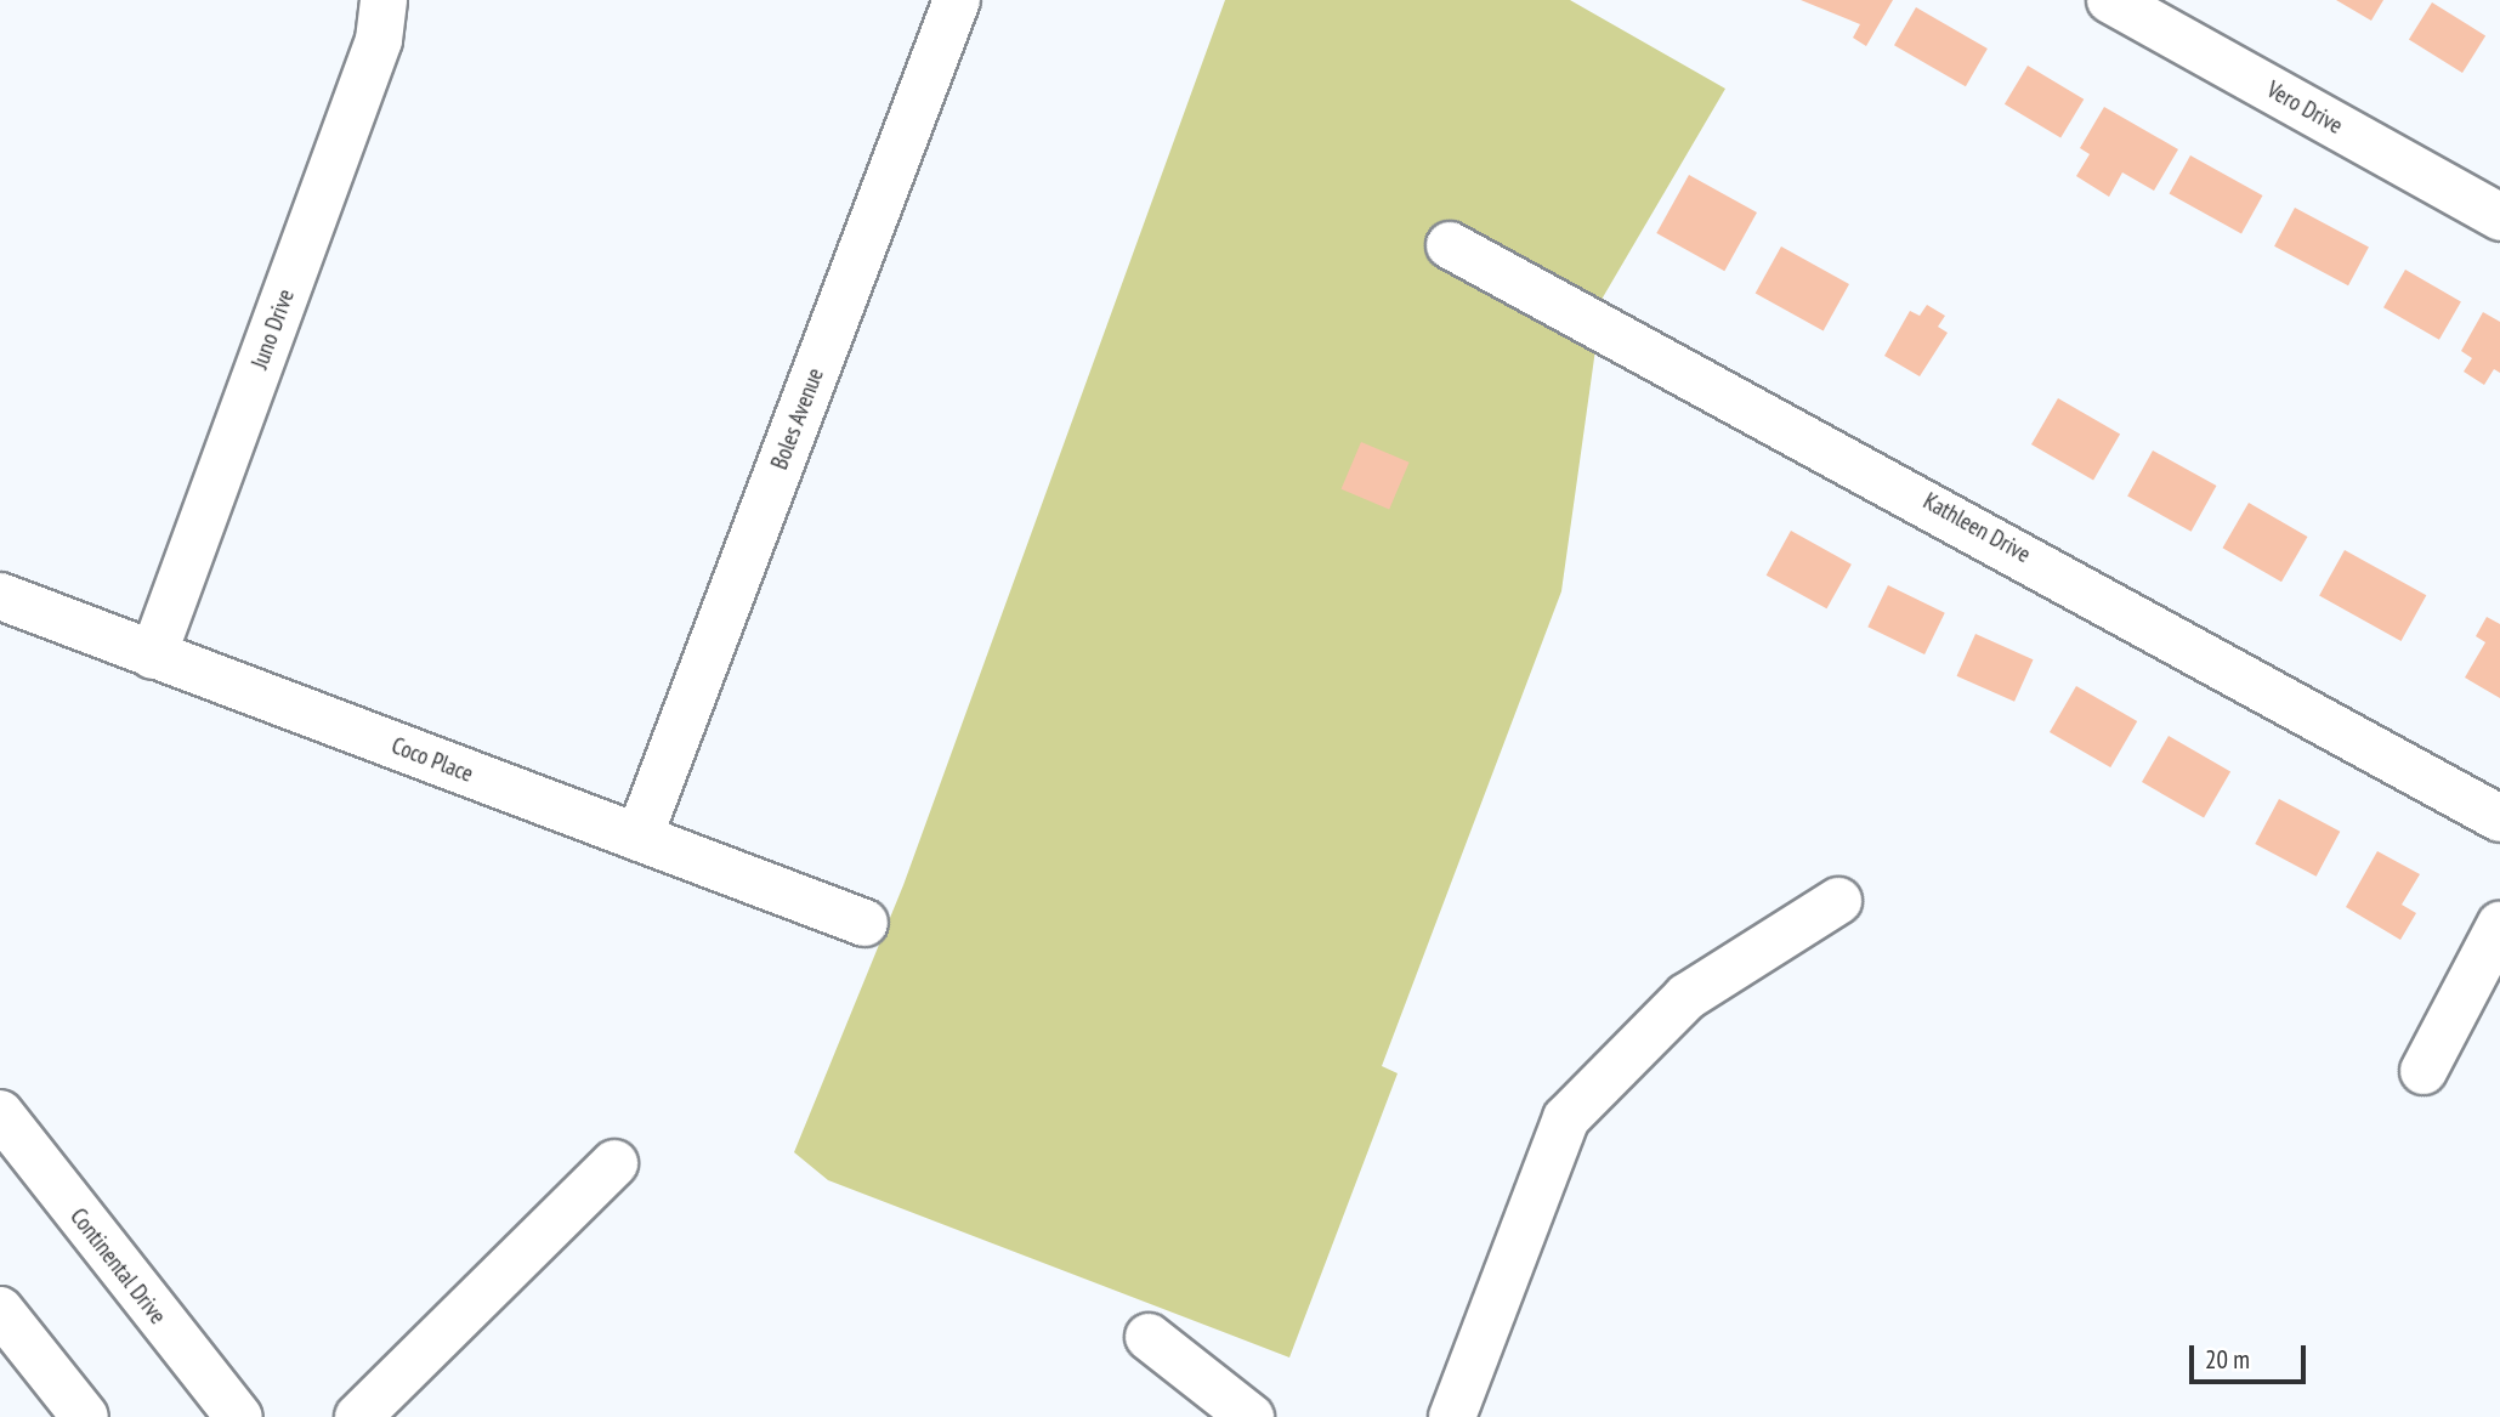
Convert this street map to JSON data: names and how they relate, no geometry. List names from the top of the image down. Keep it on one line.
{"streets":{"main road":["Vero Drive","Juno Drive","Boles Avenue","Kathleen Drive","Coco Place","Continental Drive"]},"crossings":[["Juno Drive","Coco Place"],["Boles Avenue","Coco Place"]],"scale_bar":"20 m"}
